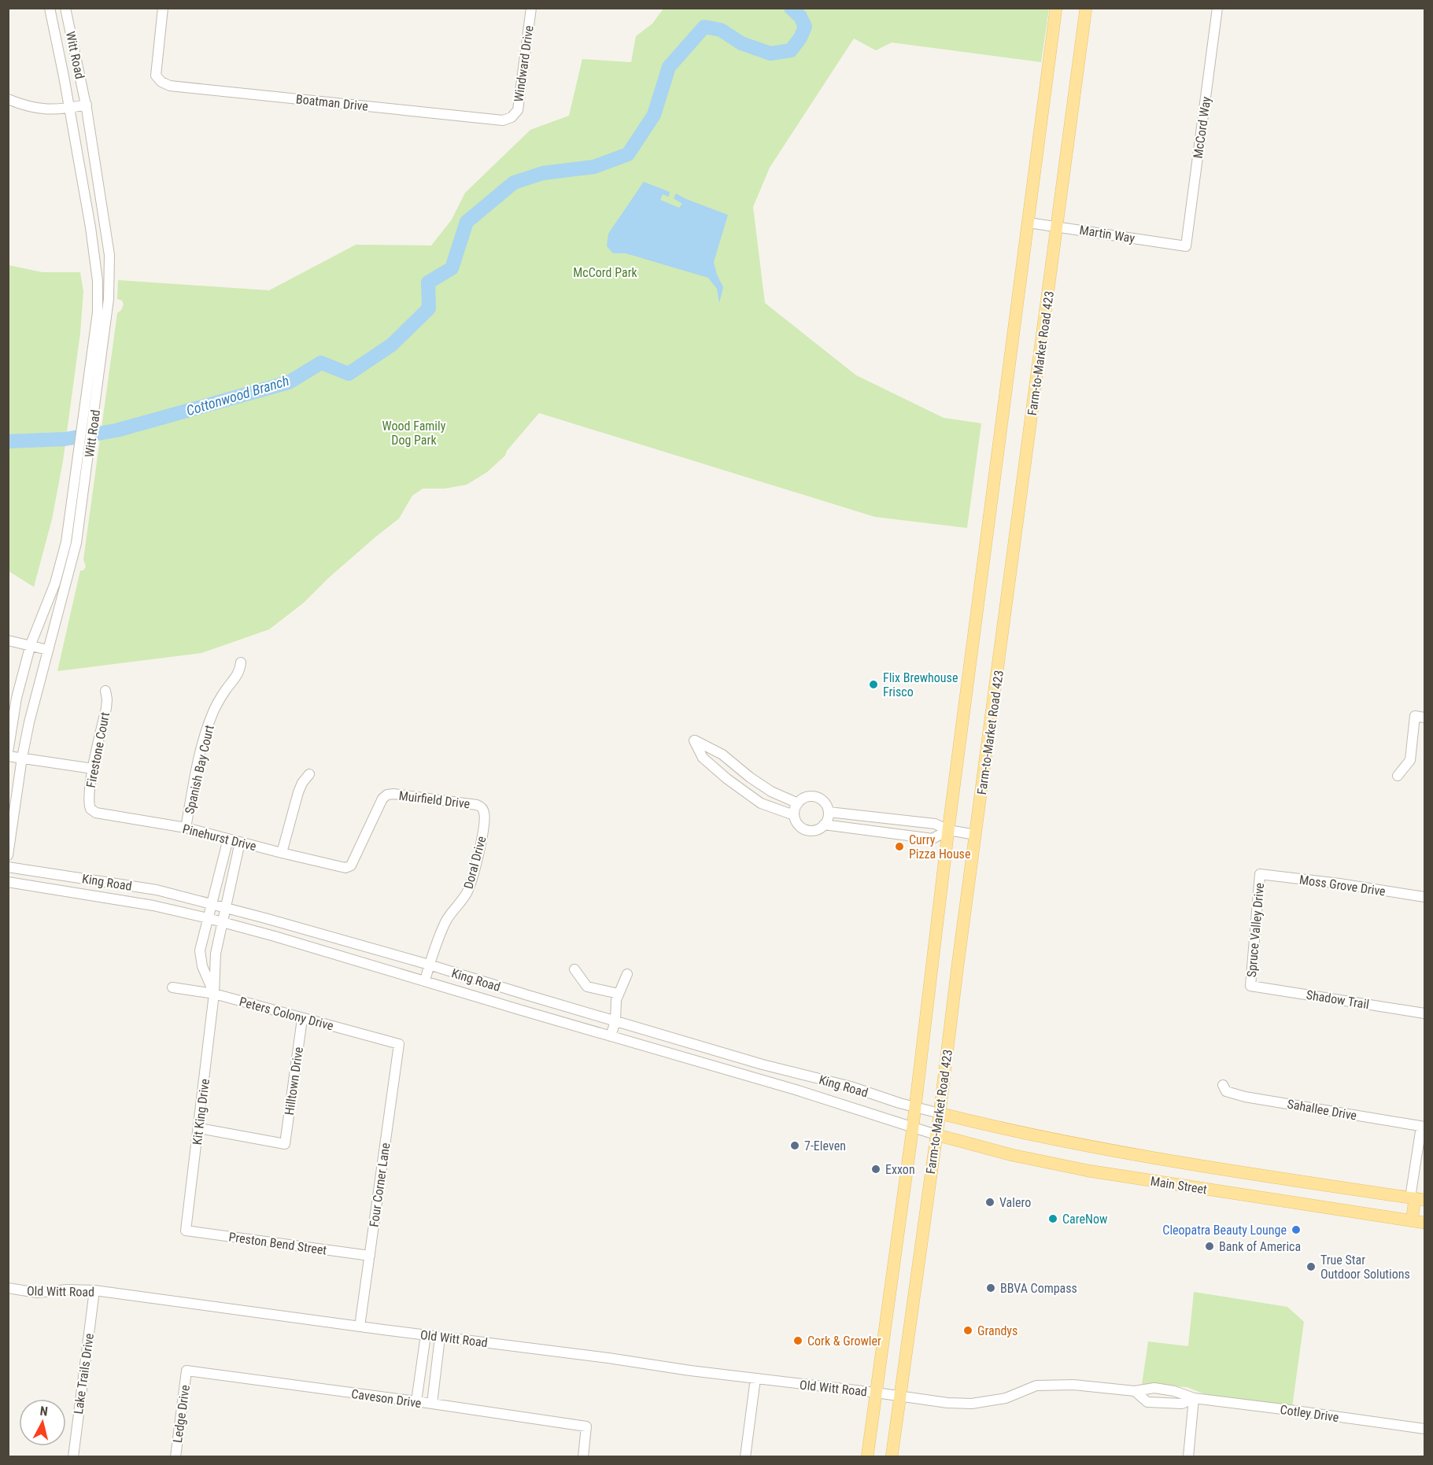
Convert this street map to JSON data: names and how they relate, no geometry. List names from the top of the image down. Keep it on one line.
{"streets":{"main road":["Farm-to-Market Road 423","Main Street"],"street":["Witt Road","Windward Drive","Boatman Drive","McCord Way","Martin Way","Firestone Court","Spanish Bay Court","Muirfield Drive","Pinehurst Drive","Doral Drive","King Road","Moss Grove Drive","Spruce Valley Drive","Shadow Trail","Peters Colony Drive","Hilltown Drive","Sahallee Drive","Kit King Drive","Four Corner Lane","Preston Bend Street","Old Witt Road","Lake Trails Drive","Caveson Drive","Cotley Drive","Ledge Drive"]},"crossings":[["Windward Drive","Boatman Drive"],["McCord Way","Martin Way"],["Martin Way","Farm-to-Market Road 423"],["Farm-to-Market Road 423","King Road"],["Farm-to-Market Road 423","Main Street"],["Farm-to-Market Road 423","Old Witt Road"],["Firestone Court","Pinehurst Drive"],["Spanish Bay Court","Pinehurst Drive"],["Muirfield Drive","Pinehurst Drive"],["Muirfield Drive","Doral Drive"],["Pinehurst Drive","Kit King Drive"],["Doral Drive","King Road"],["King Road","Kit King Drive"],["King Road","Main Street"],["Moss Grove Drive","Spruce Valley Drive"],["Spruce Valley Drive","Shadow Trail"],["Peters Colony Drive","Hilltown Drive"],["Peters Colony Drive","Kit King Drive"],["Peters Colony Drive","Four Corner Lane"],["Hilltown Drive","Kit King Drive"],["Kit King Drive","Preston Bend Street"],["Four Corner Lane","Preston Bend Street"],["Four Corner Lane","Old Witt Road"],["Old Witt Road","Lake Trails Drive"],["Old Witt Road","Cotley Drive"],["Caveson Drive","Ledge Drive"]],"water":["Cottonwood Branch"],"parks":["McCord Park","Wood Family Dog Park"],"places":["Flix Brewhouse Frisco","Curry Pizza House","7-Eleven","Exxon","Valero","CareNow","Cleopatra Beauty Lounge","Bank of America","True Star Outdoor Solutions","BBVA Compass","Grandys","Cork & Growler"],"north":"top"}
